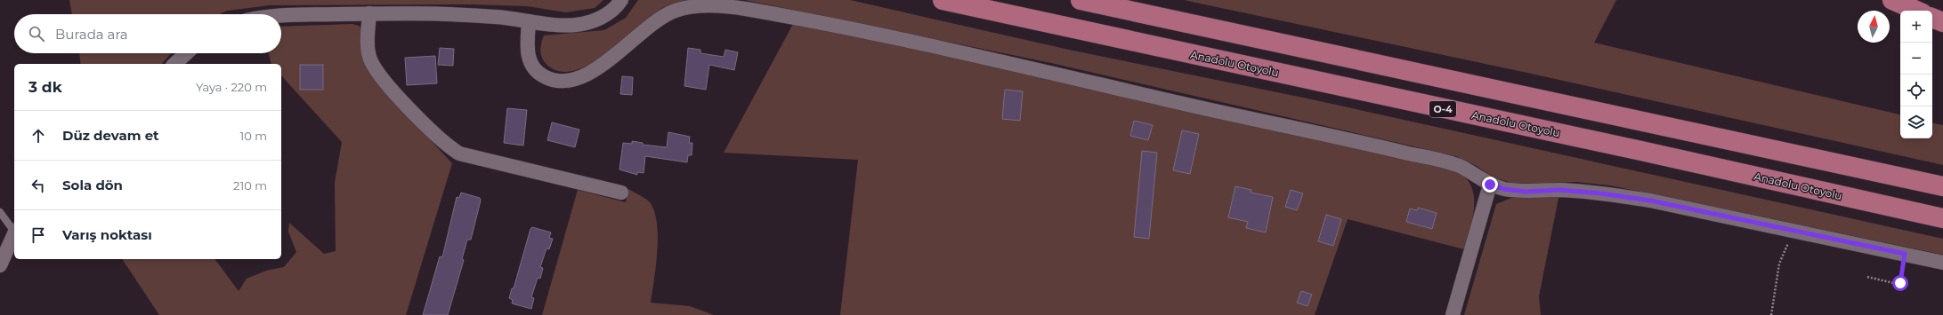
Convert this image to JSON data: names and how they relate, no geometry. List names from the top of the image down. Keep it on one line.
{"streets":{"highway":["Anadolu Otoyolu","O-4"]},"north":"top","page":{"map_buttons":["+","−"],"search":"Burada ara","heading":["3 dk","Yaya · 220 m"],"list":[["Düz devam et","10 m"],["Sola dön","210 m"],"Varış noktası"]}}
